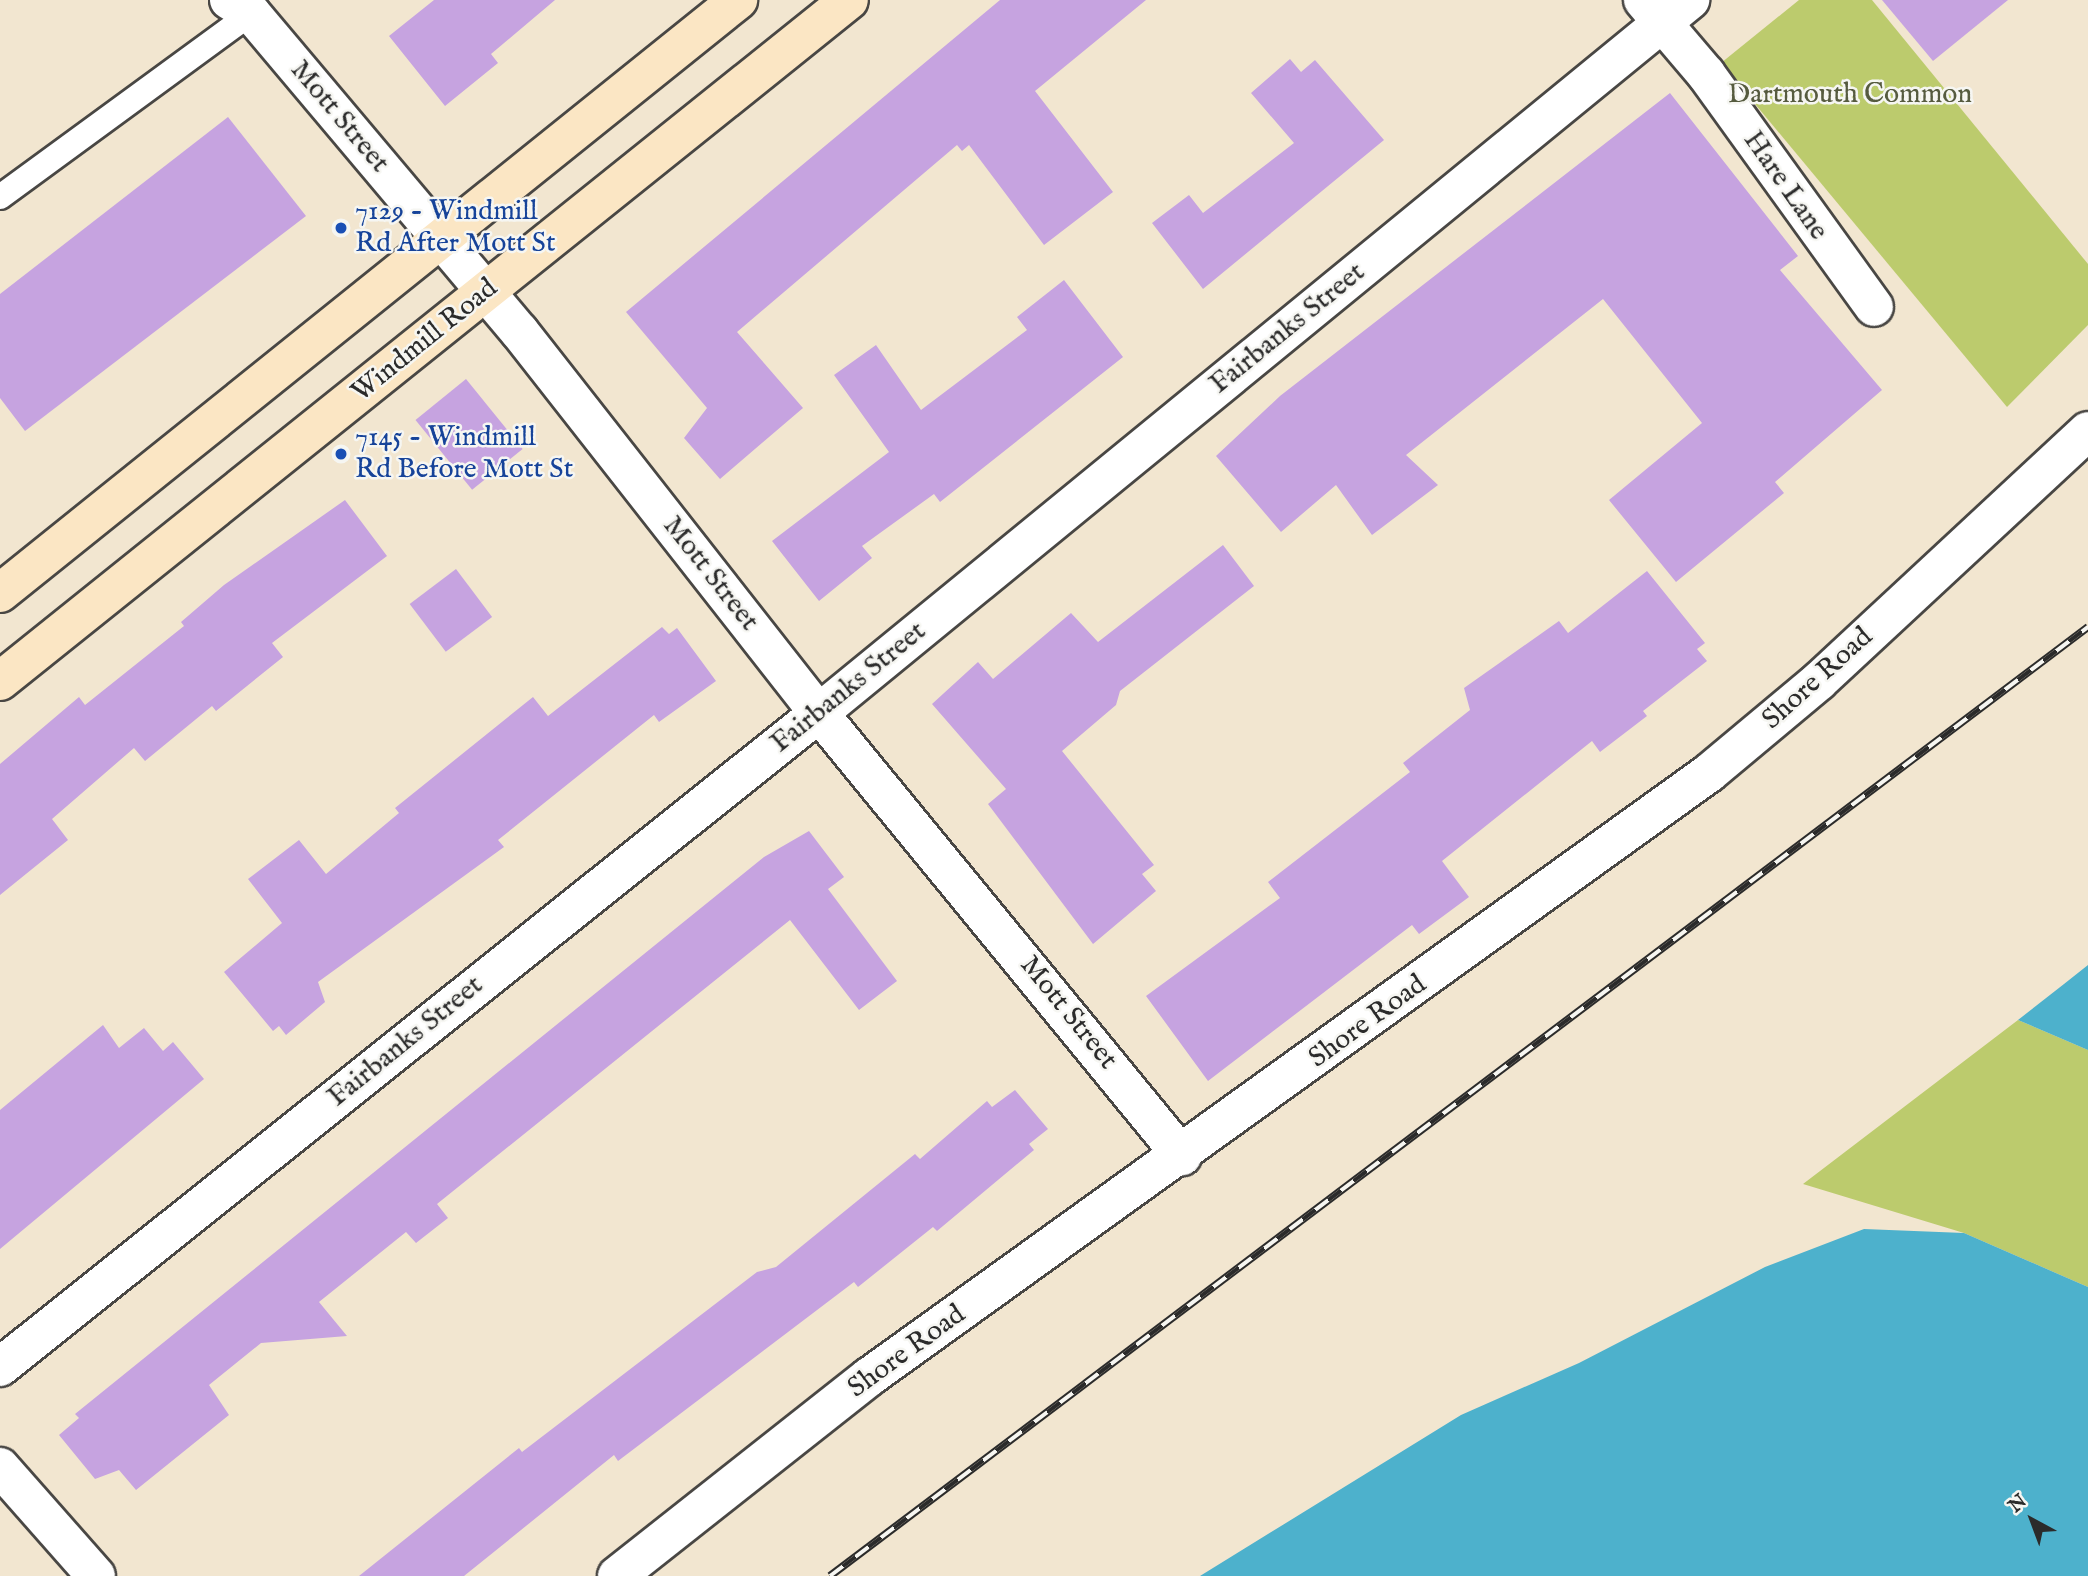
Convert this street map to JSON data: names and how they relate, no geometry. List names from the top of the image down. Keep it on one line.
{"streets":{"main road":["Windmill Road"],"street":["Mott Street","Hare Lane","Fairbanks Street","Shore Road"]},"crossings":[["Mott Street","Fairbanks Street"],["Mott Street","Windmill Road"],["Mott Street","Shore Road"],["Hare Lane","Fairbanks Street"]],"parks":["Dartmouth Common"],"places":["7129 - Windmill Rd After Mott St","7145 - Windmill Rd Before Mott St"],"north":"top left"}
